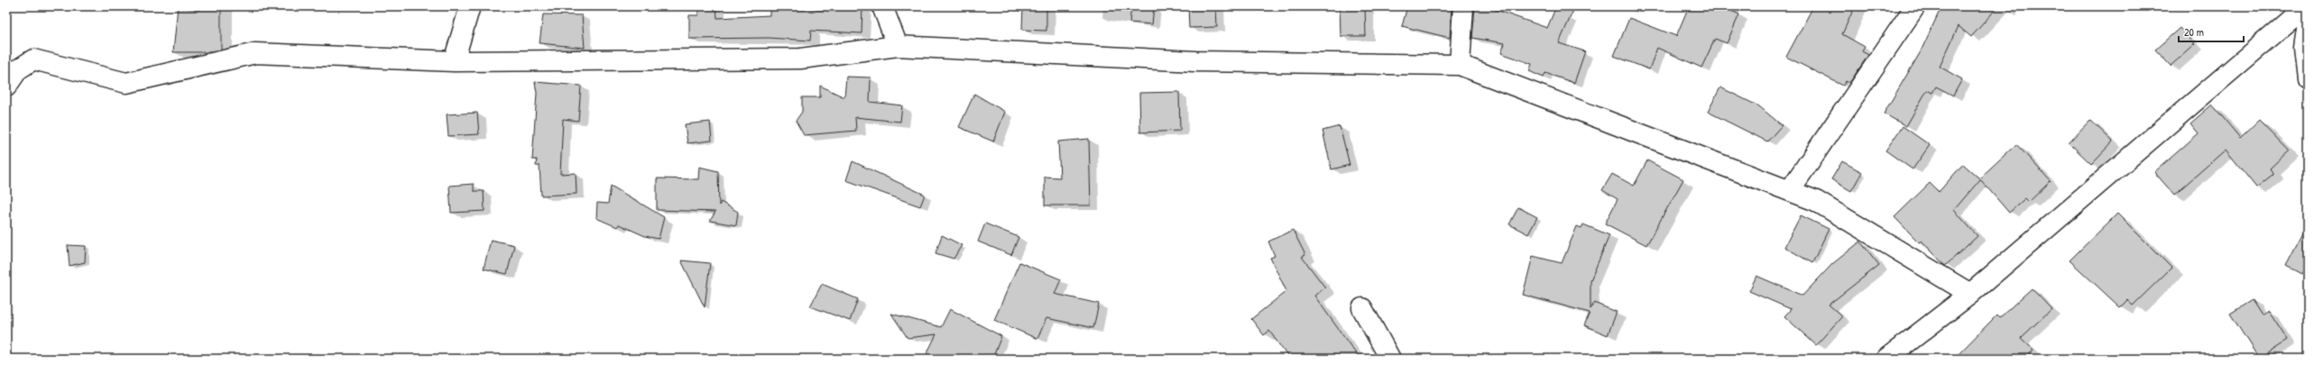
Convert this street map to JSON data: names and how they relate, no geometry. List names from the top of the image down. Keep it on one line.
{"scale_bar":"20 m"}
